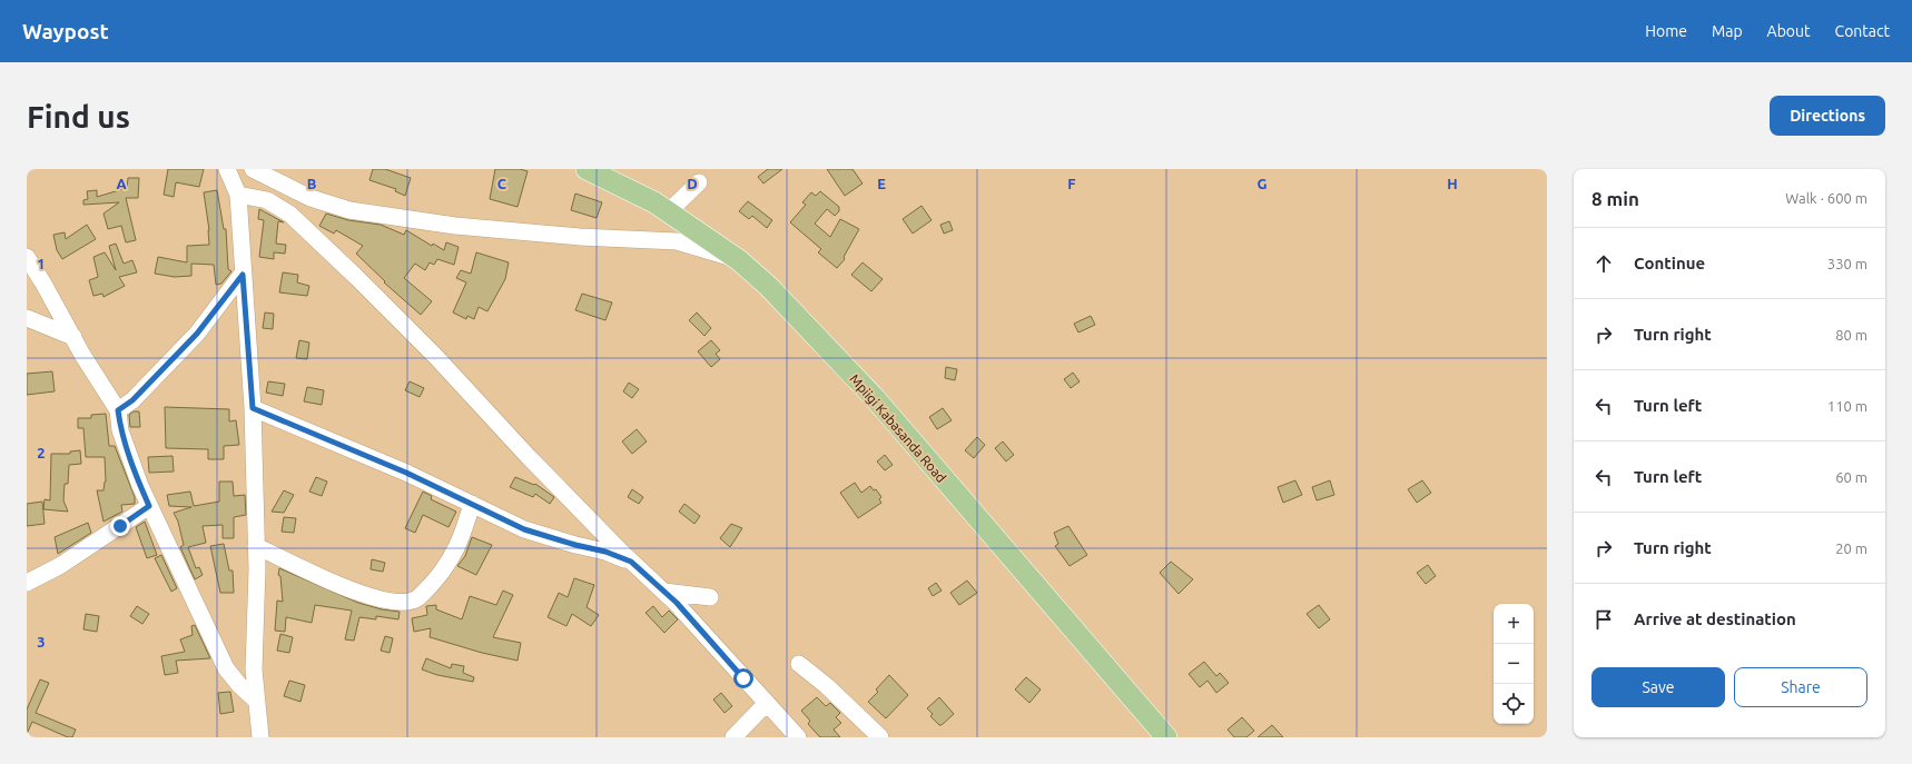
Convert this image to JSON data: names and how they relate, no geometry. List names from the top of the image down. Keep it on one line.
{"streets":{"main road":["Mpiigi Kabasanda Road"]},"page":{"header":"Waypost","nav":["Home","Map","About","Contact"],"buttons":["Directions",["Save","Share"]],"title":"Find us","heading":["8 min","Walk · 600 m"],"list":[["Continue","330 m"],["Turn right","80 m"],["Turn left","110 m"],["Turn left","60 m"],["Turn right","20 m"],"Arrive at destination"],"map_buttons":["+","−"]},"grid":{"columns":["A","B","C","D","E","F","G","H"],"rows":["1","2","3"]}}
